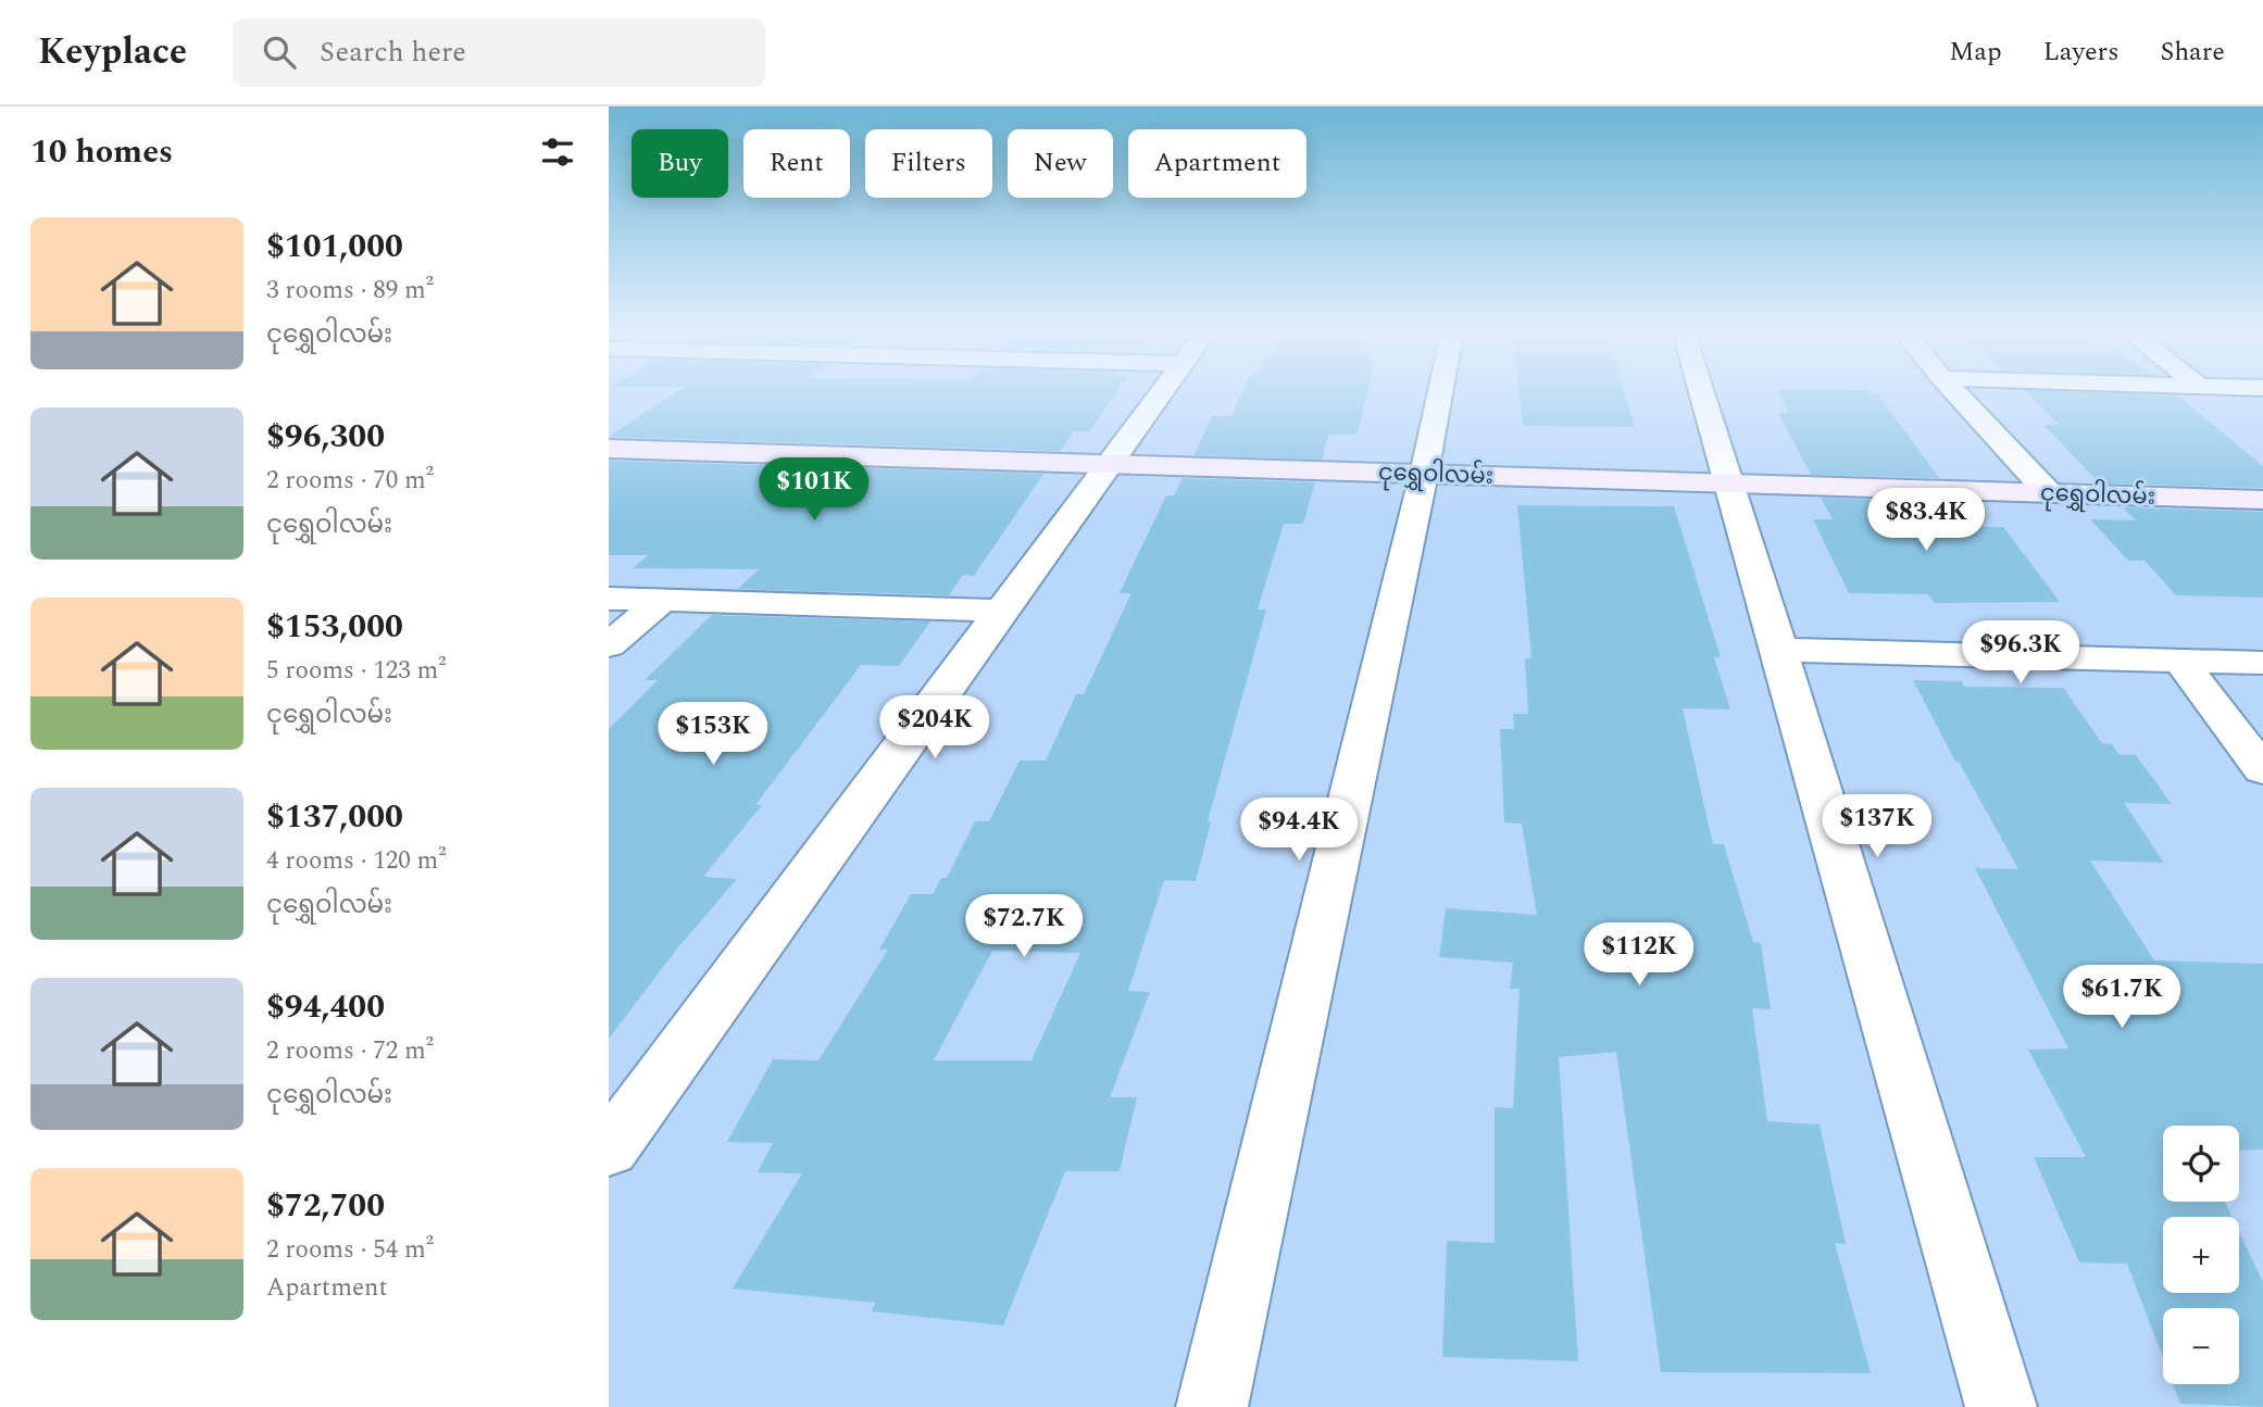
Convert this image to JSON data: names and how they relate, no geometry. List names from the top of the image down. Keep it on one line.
{"streets":{"street":["ငုရွှေဝါလမ်း"]},"page":{"header":"Keyplace","search":"Search here","nav":["Map","Layers","Share"],"heading":"10 homes","chip":["Buy","Rent","Filters","New","Apartment"],"list":[{"name":"$101,000","note":"3 rooms · 89 m² · ငုရွှေဝါလမ်း"},{"name":"$96,300","note":"2 rooms · 70 m² · ငုရွှေဝါလမ်း"},{"name":"$153,000","note":"5 rooms · 123 m² · ငုရွှေဝါလမ်း"},{"name":"$137,000","note":"4 rooms · 120 m² · ငုရွှေဝါလမ်း"},{"name":"$94,400","note":"2 rooms · 72 m² · ငုရွှေဝါလမ်း"},{"name":"$72,700","note":"2 rooms · 54 m² · Apartment"}],"price":["$101K","$83.4K","$96.3K","$204K","$153K","$137K","$94.4K","$72.7K","$112K","$61.7K"],"map_buttons":["+","−"]}}
